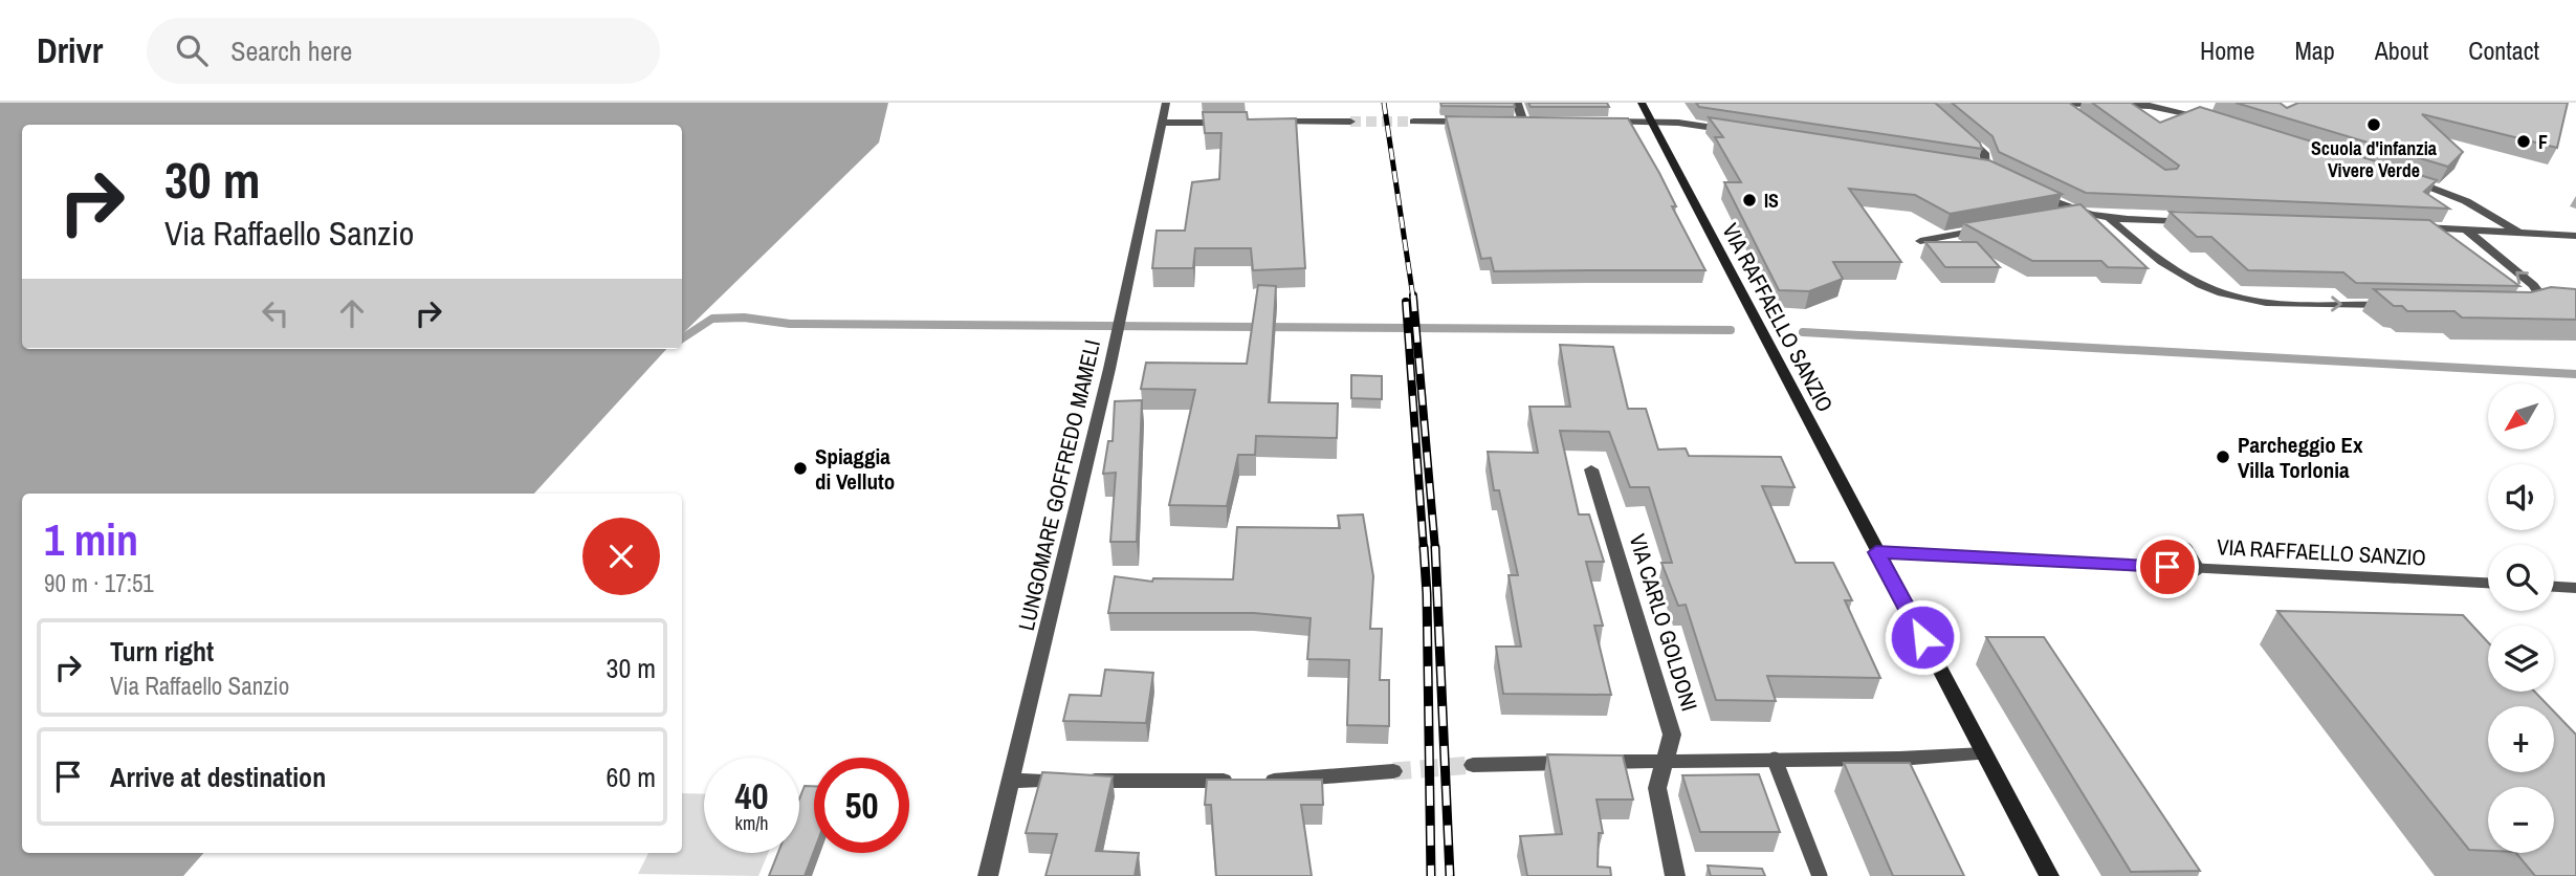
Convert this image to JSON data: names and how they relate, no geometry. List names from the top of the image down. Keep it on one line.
{"streets":{"main road":["VIA RAFFAELLO SANZIO"],"street":["LUNGOMARE GOFFREDO MAMELI","VIA CARLO GOLDONI"]},"places":["Scuola d'infanzia Vivere Verde","F","IS","Parcheggio Ex Villa Torlonia","Spiaggia di Velluto"],"north":"bottom left","page":{"header":"Drivr","search":"Search here","nav":["Home","Map","About","Contact"],"turn":["30 m","Via Raffaello Sanzio"],"map_buttons":["+","−"],"heading":["1 min","90 m · 17:51"],"list":[{"name":"Turn right","note":"Via Raffaello Sanzio","value":"30 m"},{"name":"Arrive at destination","value":"60 m"}],"speed":"40 km/h","limit":"50"}}
